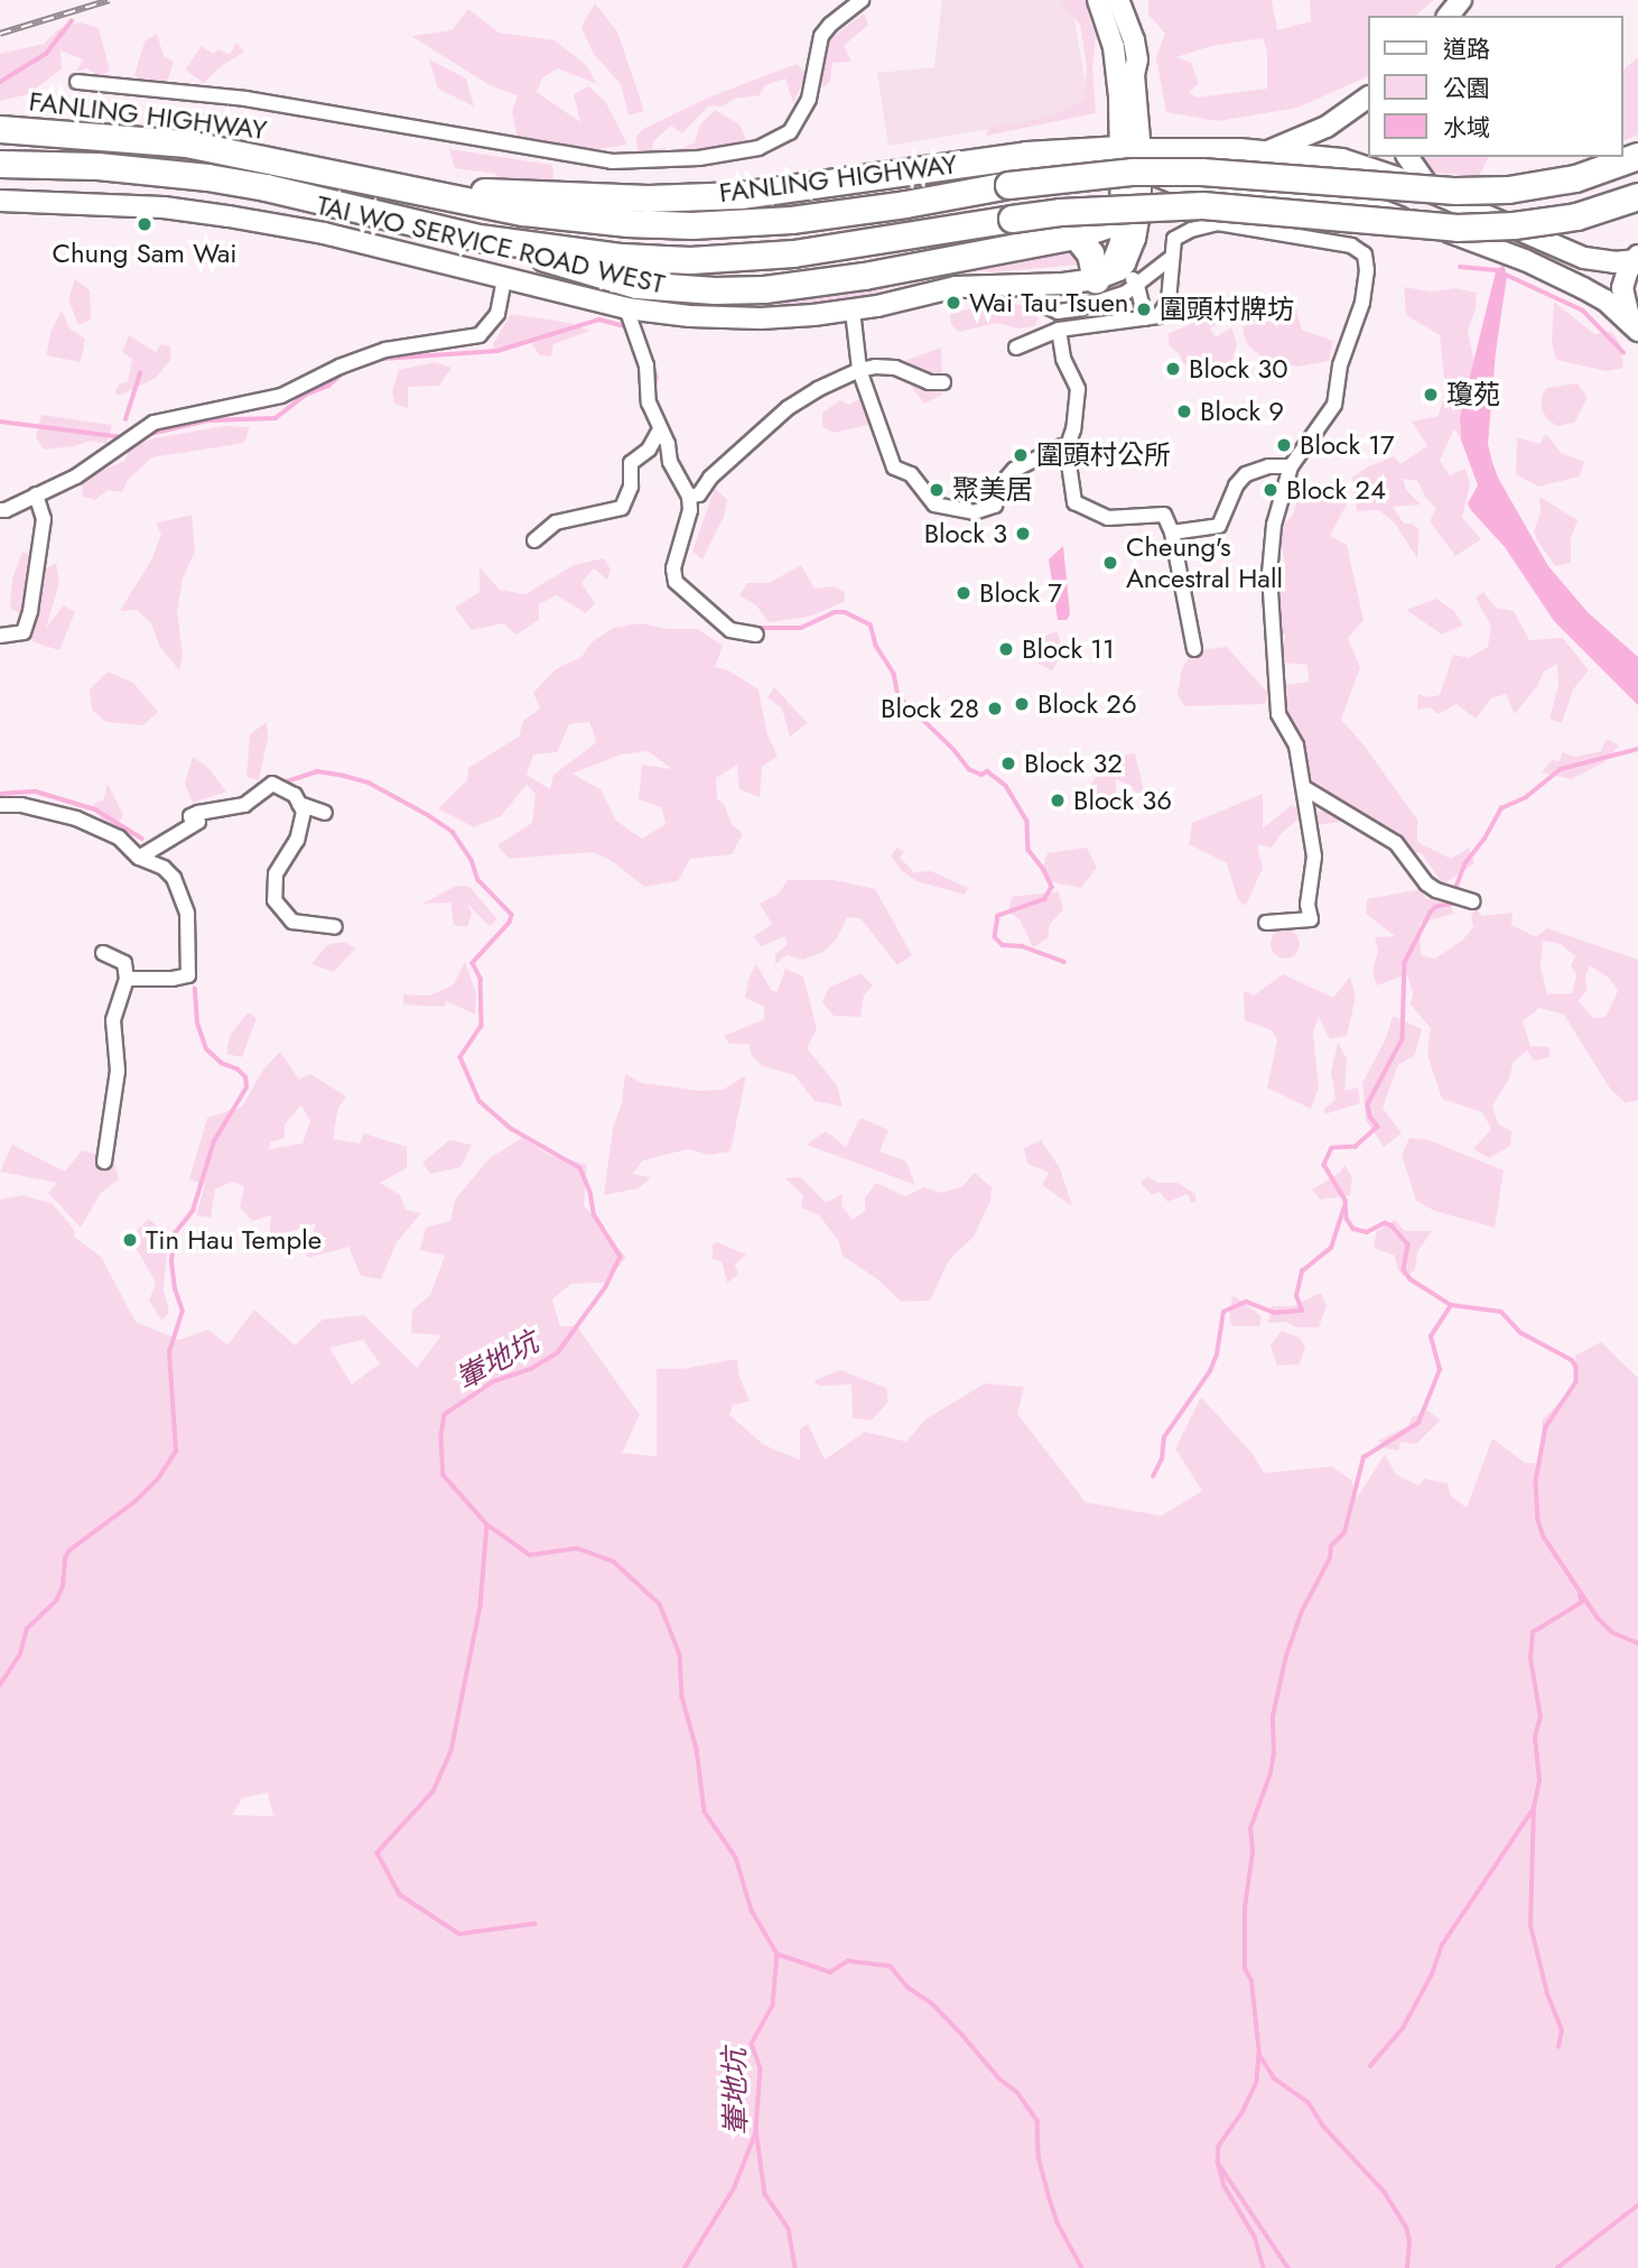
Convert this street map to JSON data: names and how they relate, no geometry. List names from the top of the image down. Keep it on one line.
{"streets":{"highway":["FANLING HIGHWAY"],"main road":["TAI WO SERVICE ROAD WEST"]},"water":["輋地坑"],"places":["Chung Sam Wai","Wai Tau Tsuen","圍頭村牌坊","Block 30","瓊苑","Block 9","Block 17","圍頭村公所","聚美居","Block 24","Block 3","Cheung's Ancestral Hall","Block 7","Block 11","Block 26","Block 28","Block 32","Block 36","Tin Hau Temple"],"legend":["道路","公園","水域"]}
